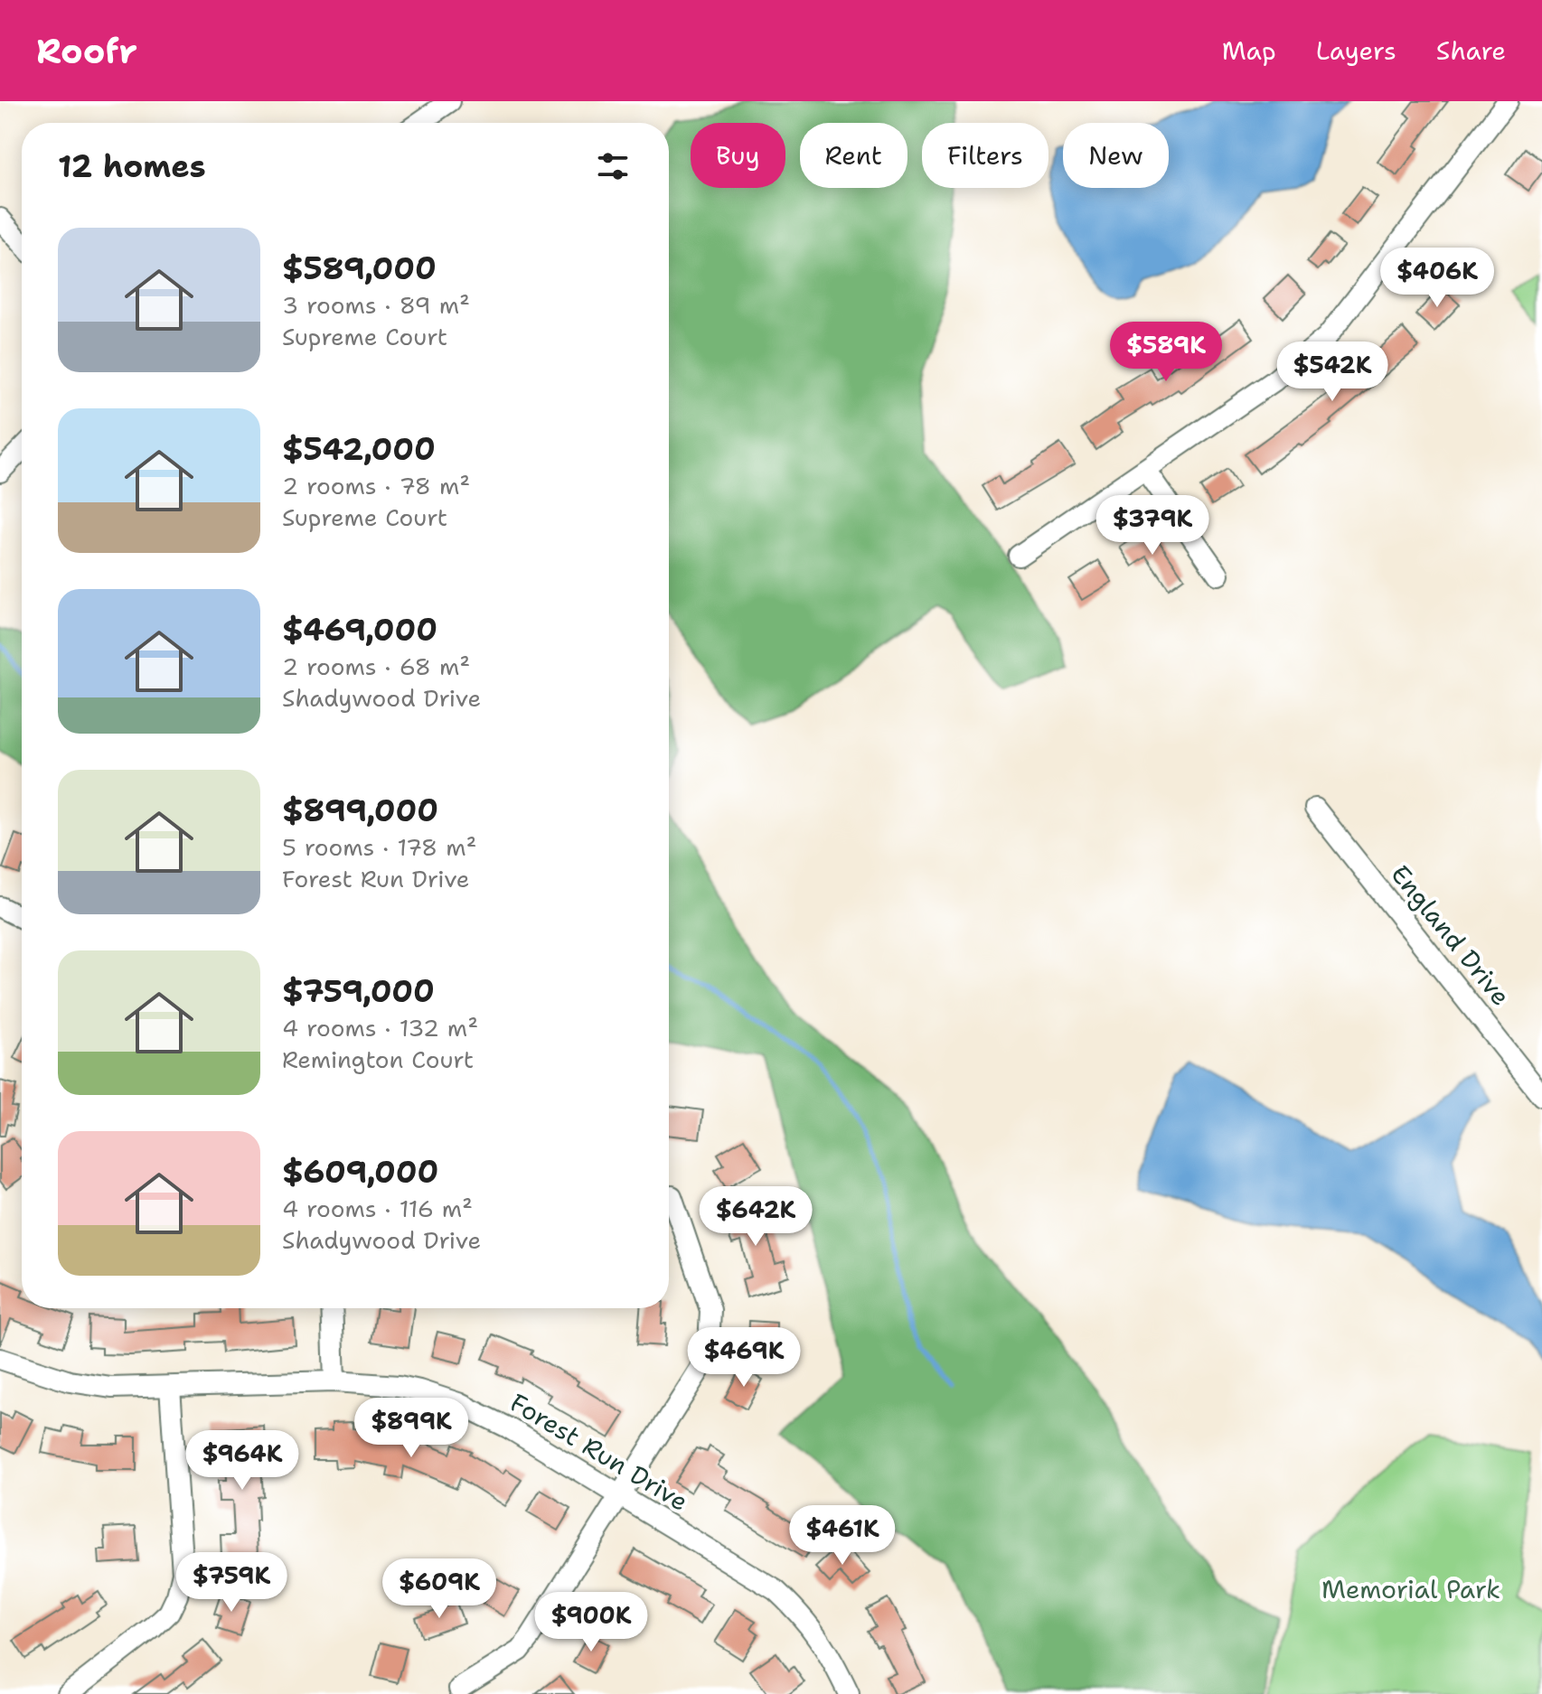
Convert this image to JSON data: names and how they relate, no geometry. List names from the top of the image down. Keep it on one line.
{"streets":{"street":["England Drive","Forest Run Drive"]},"parks":["Memorial Park"],"page":{"header":"Roofr","nav":["Map","Layers","Share"],"chip":["Buy","Rent","Filters","New"],"heading":"12 homes","list":[{"name":"$589,000","note":"3 rooms · 89 m² · Supreme Court"},{"name":"$542,000","note":"2 rooms · 78 m² · Supreme Court"},{"name":"$469,000","note":"2 rooms · 68 m² · Shadywood Drive"},{"name":"$899,000","note":"5 rooms · 178 m² · Forest Run Drive"},{"name":"$759,000","note":"4 rooms · 132 m² · Remington Court"},{"name":"$609,000","note":"4 rooms · 116 m² · Shadywood Drive"}],"price":["$406K","$589K","$542K","$379K","$642K","$469K","$899K","$964K","$461K","$759K","$609K","$900K"]}}
